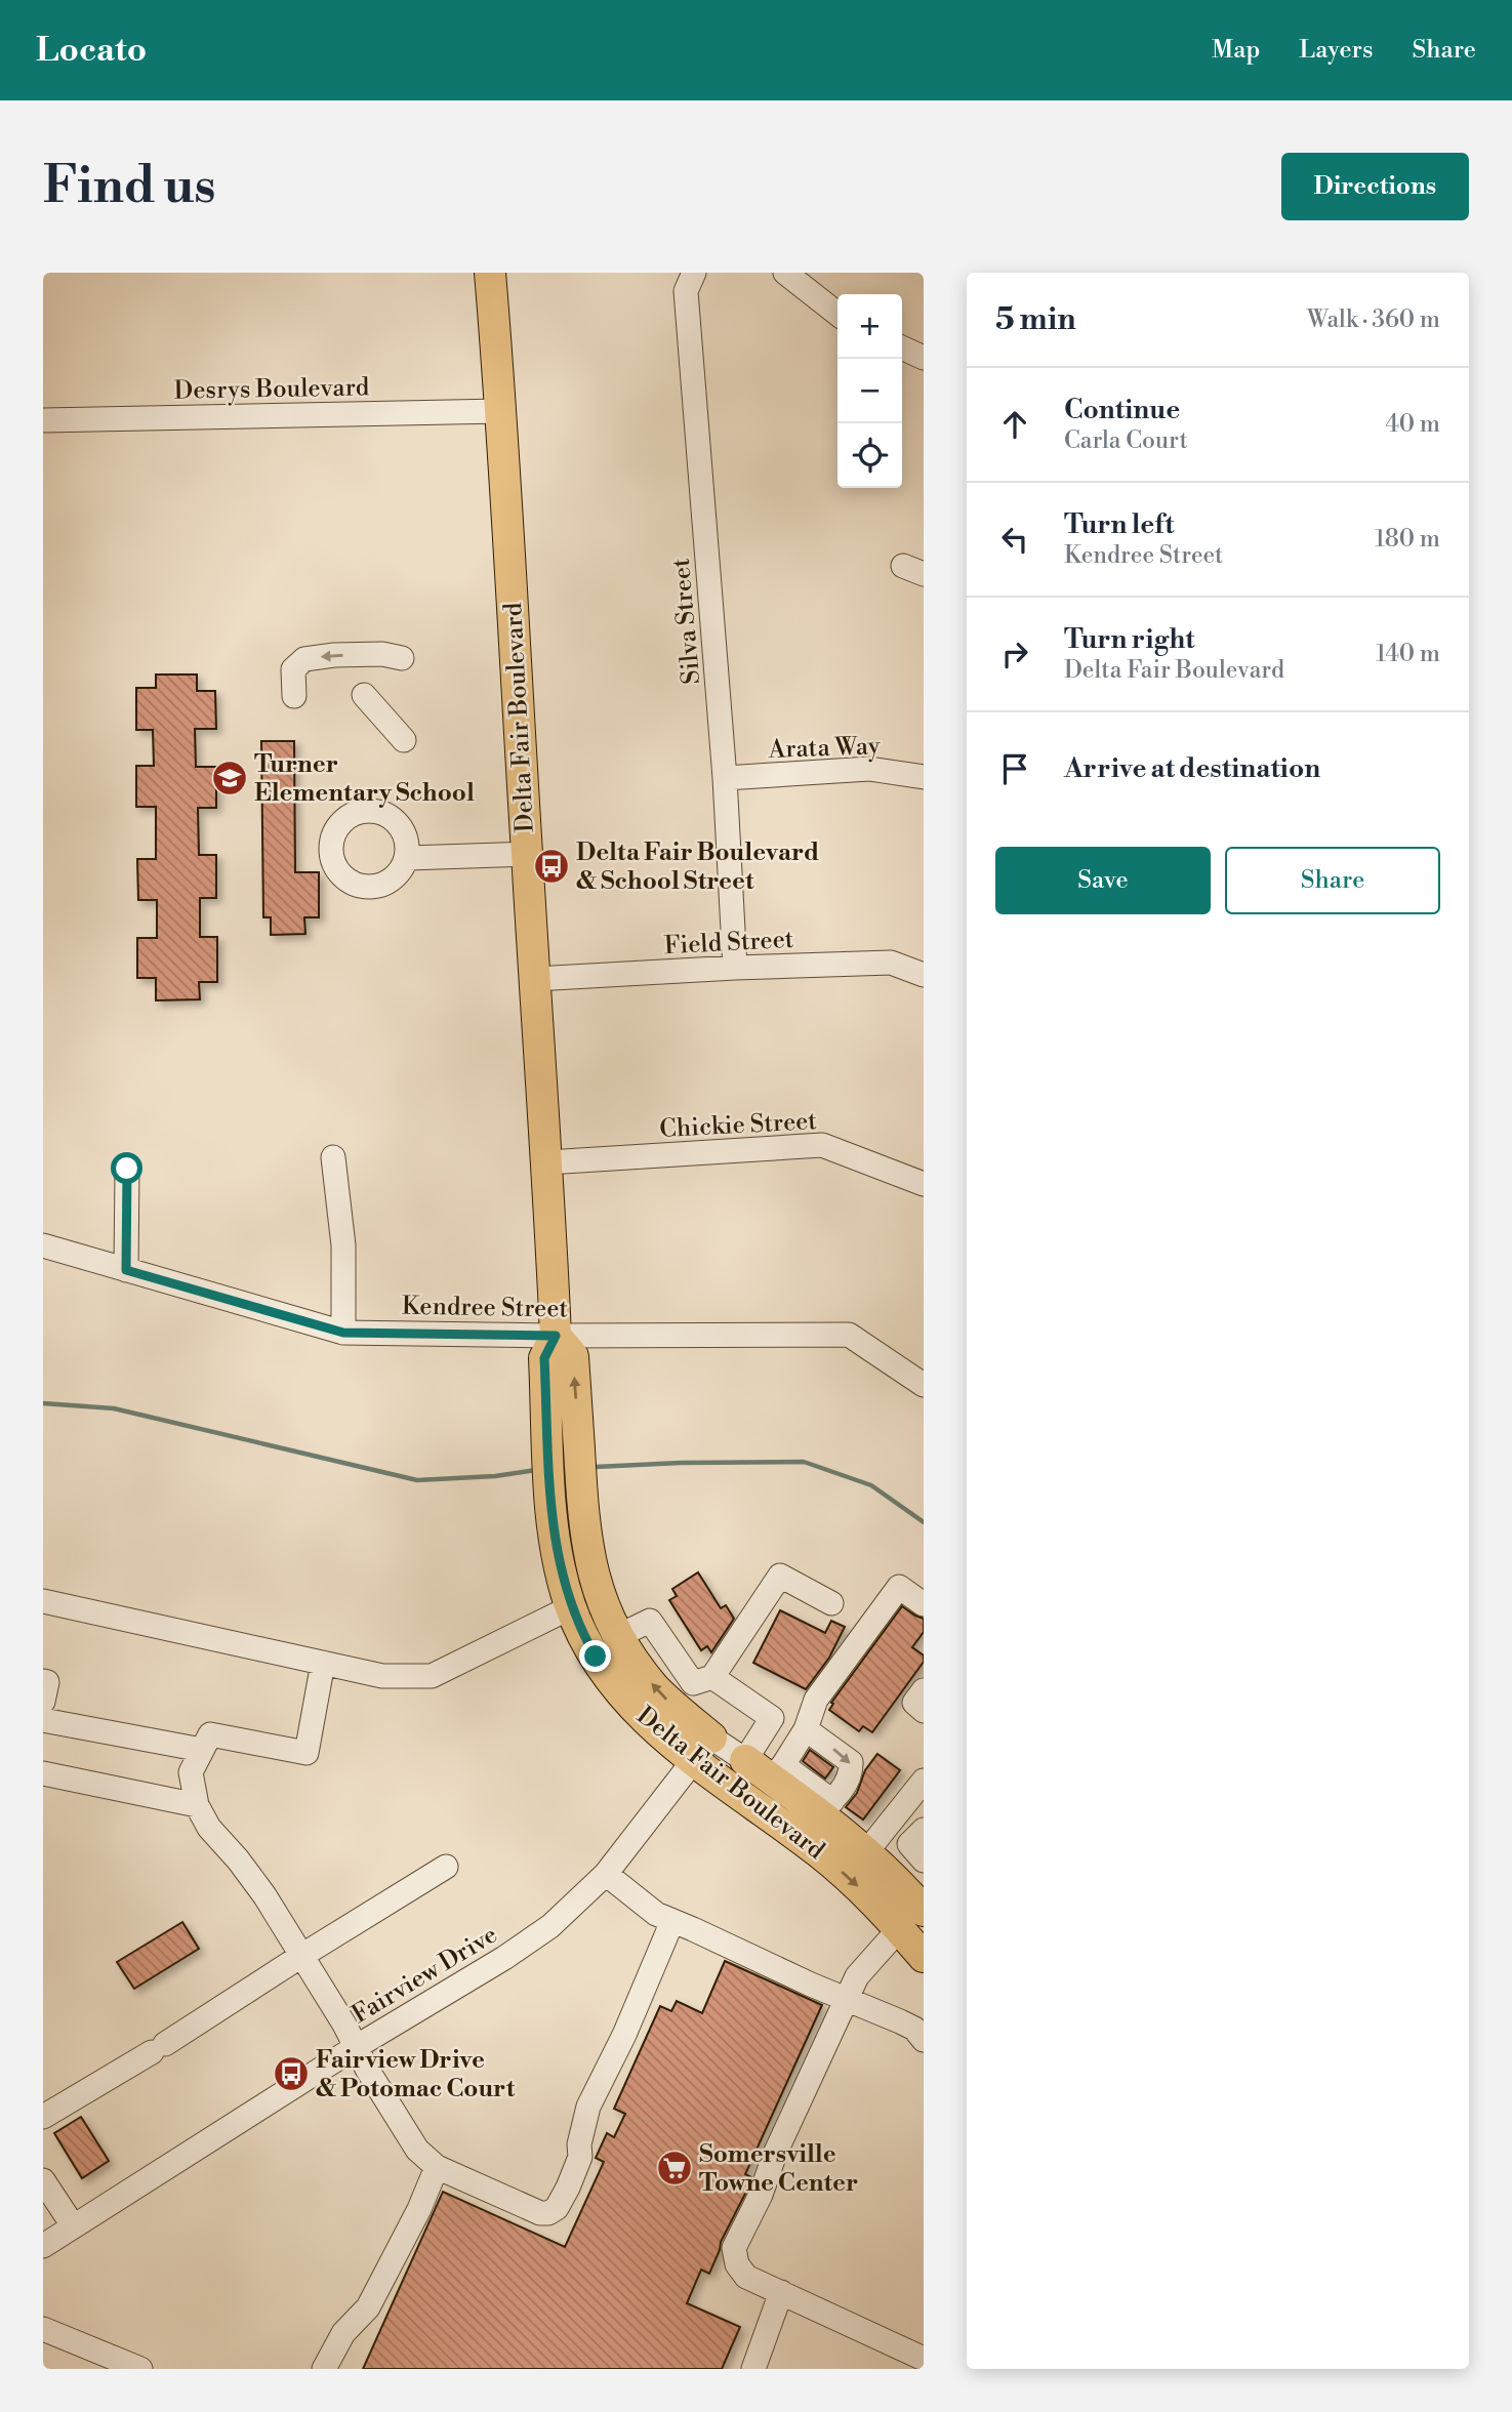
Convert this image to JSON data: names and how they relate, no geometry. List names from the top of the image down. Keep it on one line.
{"streets":{"main road":["Delta Fair Boulevard"],"street":["Desrys Boulevard","Silva Street","Arata Way","Field Street","Chickie Street","Kendree Street","Fairview Drive"]},"crossings":[["Desrys Boulevard","Delta Fair Boulevard"],["Silva Street","Arata Way"],["Silva Street","Field Street"],["Delta Fair Boulevard","Field Street"],["Delta Fair Boulevard","Chickie Street"],["Delta Fair Boulevard","Kendree Street"],["Delta Fair Boulevard","Fairview Drive"]],"places":{"school or university":["Turner Elementary School"],"bus stop":["Delta Fair Boulevard & School Street","Fairview Drive & Potomac Court"],"supermarket":["Somersville Towne Center"]},"page":{"header":"Locato","nav":["Map","Layers","Share"],"buttons":["Directions",["Save","Share"]],"title":"Find us","heading":["5 min","Walk · 360 m"],"map_buttons":["+","−"],"list":[["Continue","Carla Court","40 m"],["Turn left","Kendree Street","180 m"],["Turn right","Delta Fair Boulevard","140 m"],"Arrive at destination"]}}
